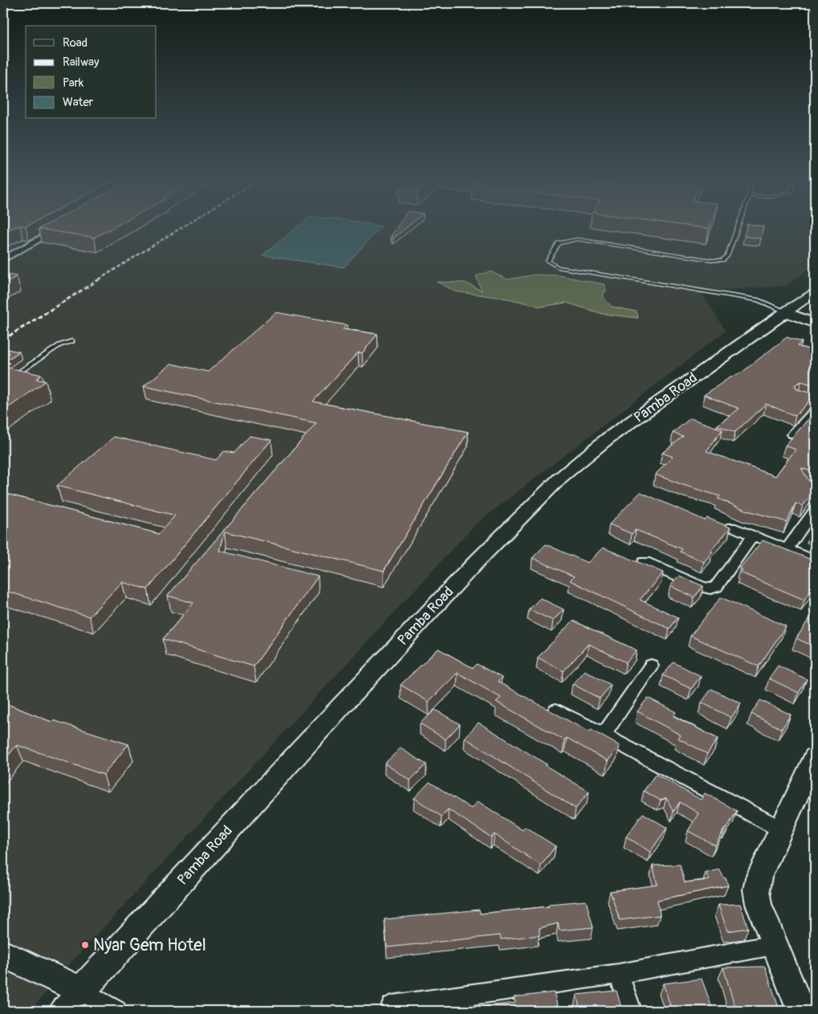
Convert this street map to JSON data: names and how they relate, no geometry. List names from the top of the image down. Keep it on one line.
{"streets":{"main road":["Pamba Road"]},"places":["Nyar Gem Hotel"],"legend":["Road","Railway","Park","Water"]}
